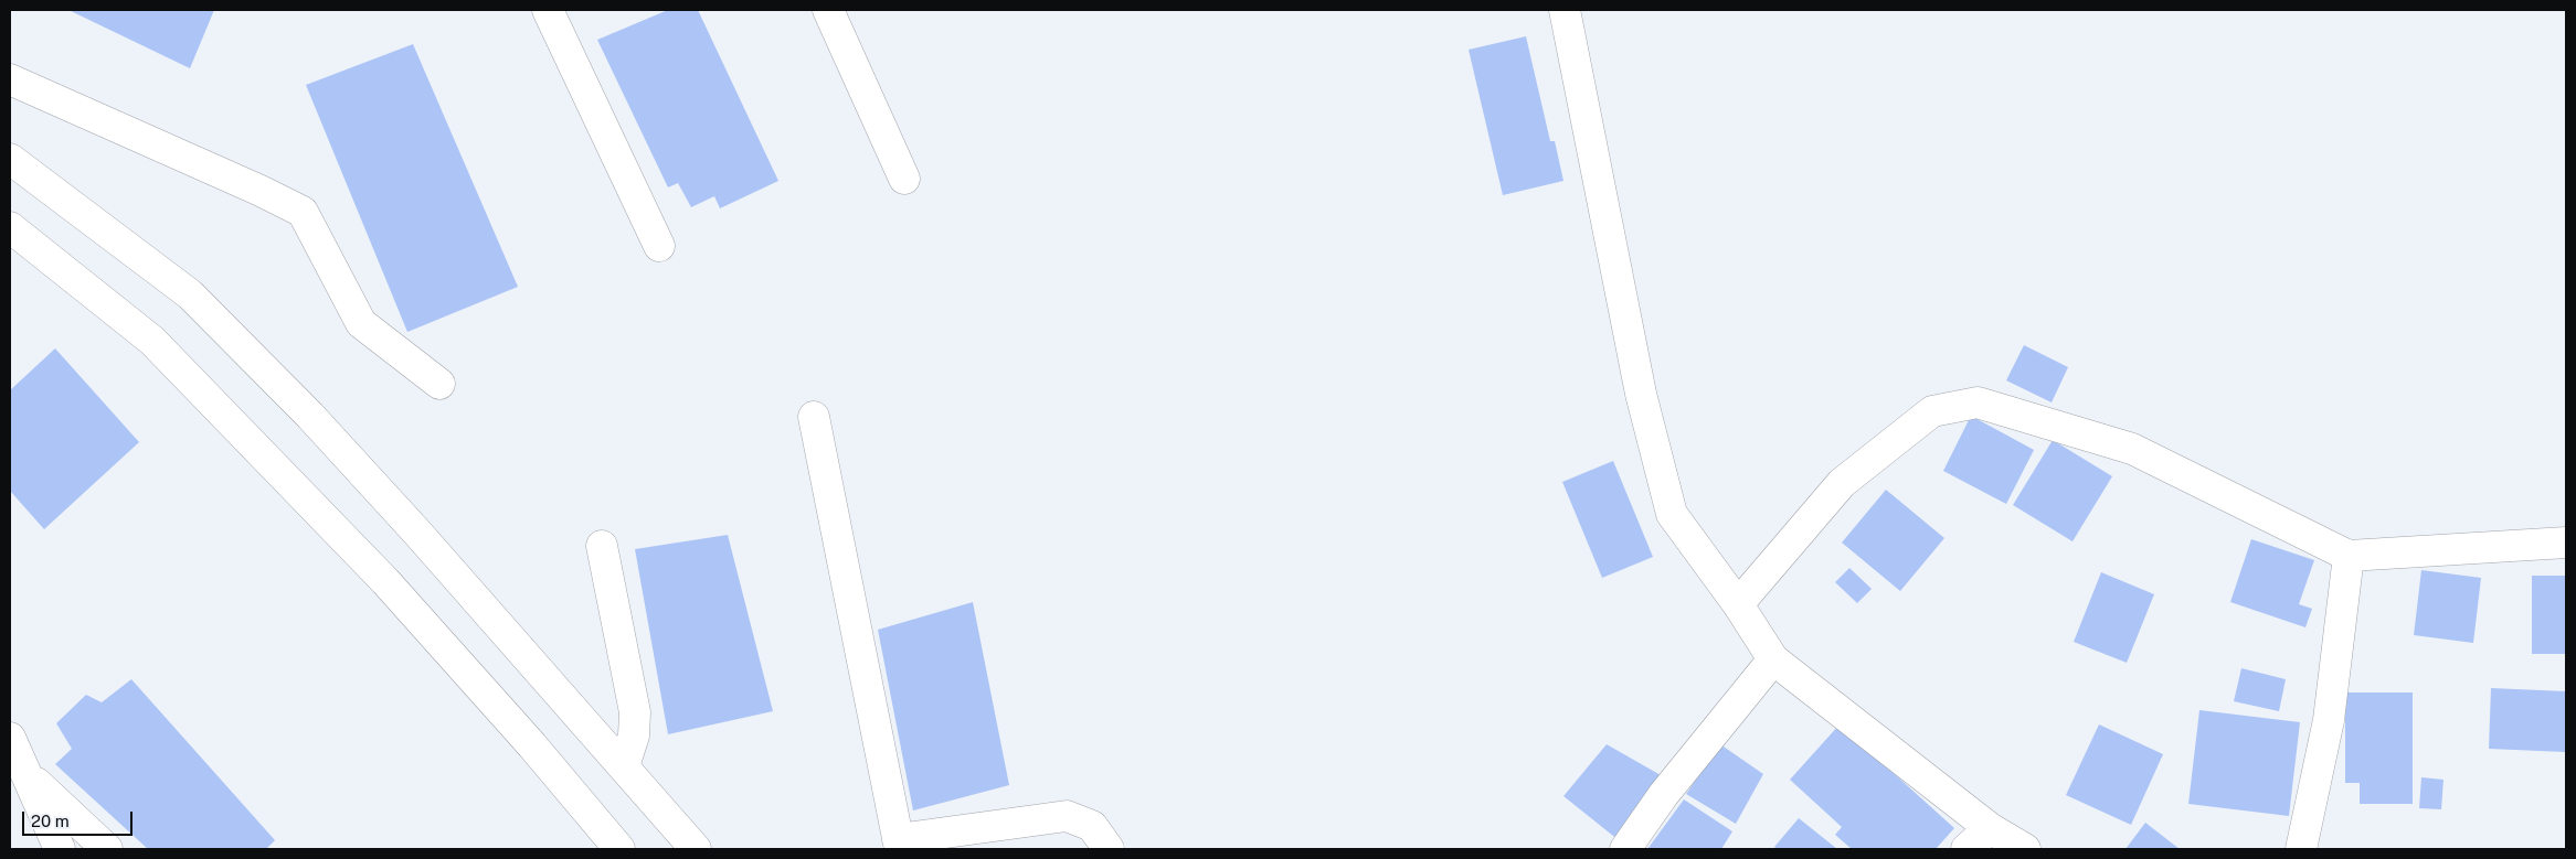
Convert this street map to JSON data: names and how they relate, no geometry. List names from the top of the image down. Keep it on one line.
{"scale_bar":"20 m"}
